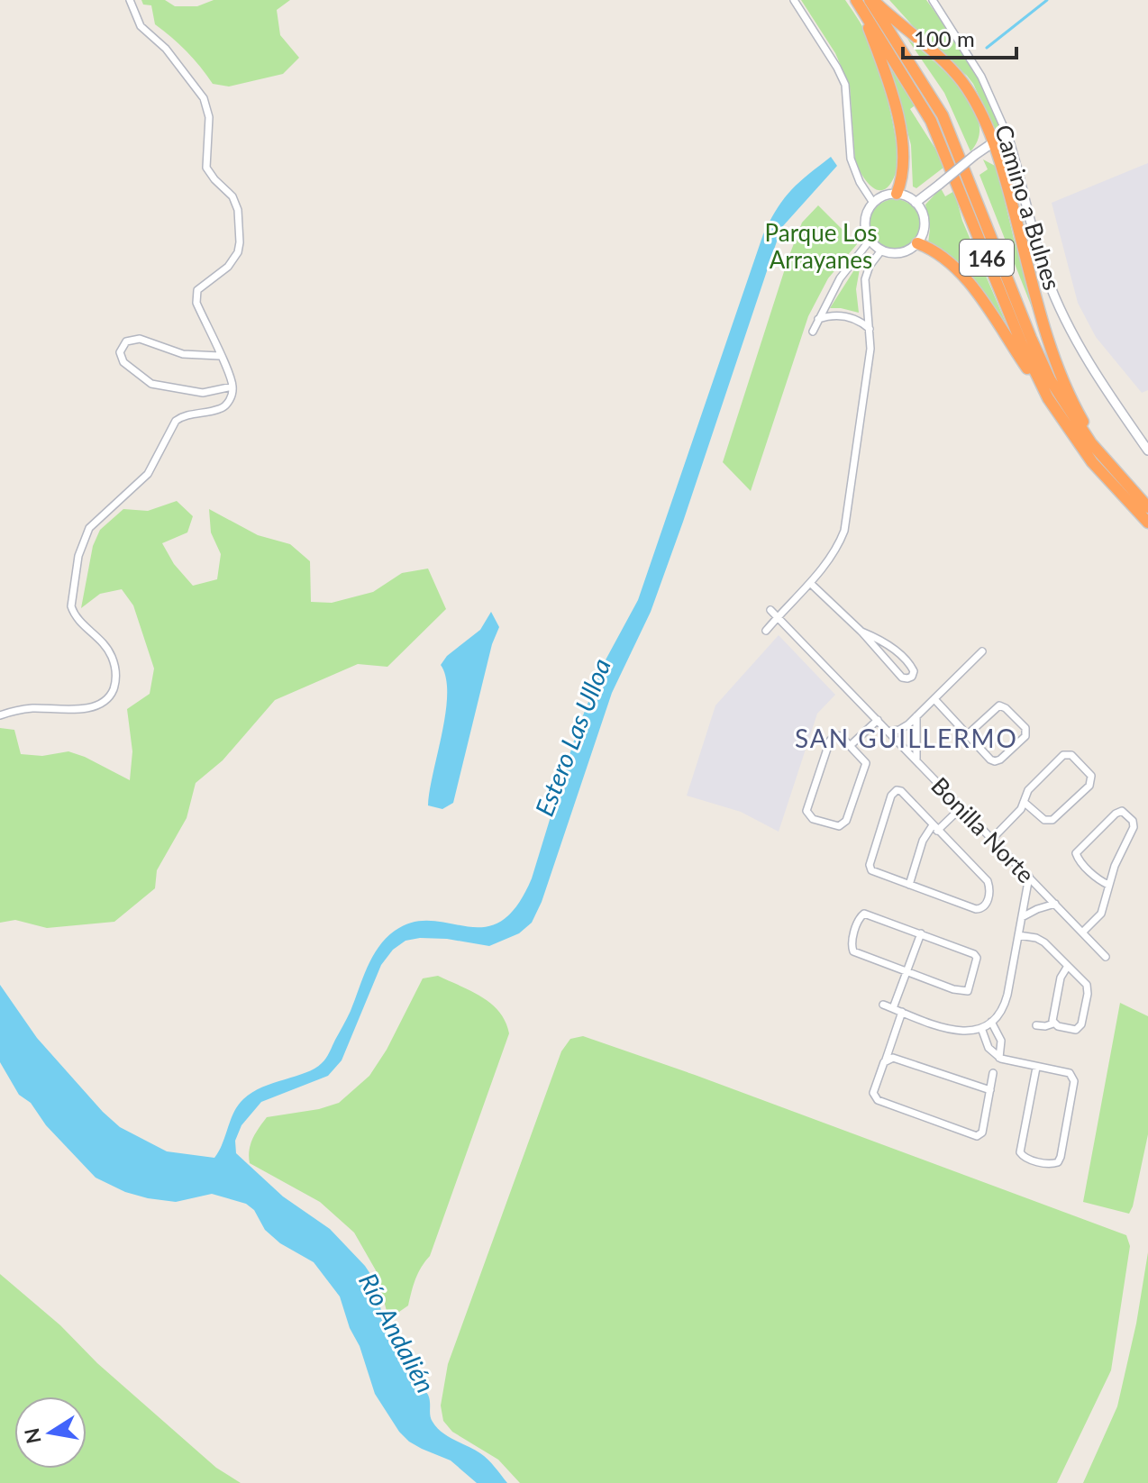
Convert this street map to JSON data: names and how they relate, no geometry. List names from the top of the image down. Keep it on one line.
{"streets":{"highway":["146"],"street":["Camino a Bulnes","Bonilla Norte"]},"districts":["SAN GUILLERMO"],"water":["Estero Las Ulloa","Río Andalién"],"parks":["Parque Los Arrayanes"],"scale_bar":"100 m","north":"left"}
